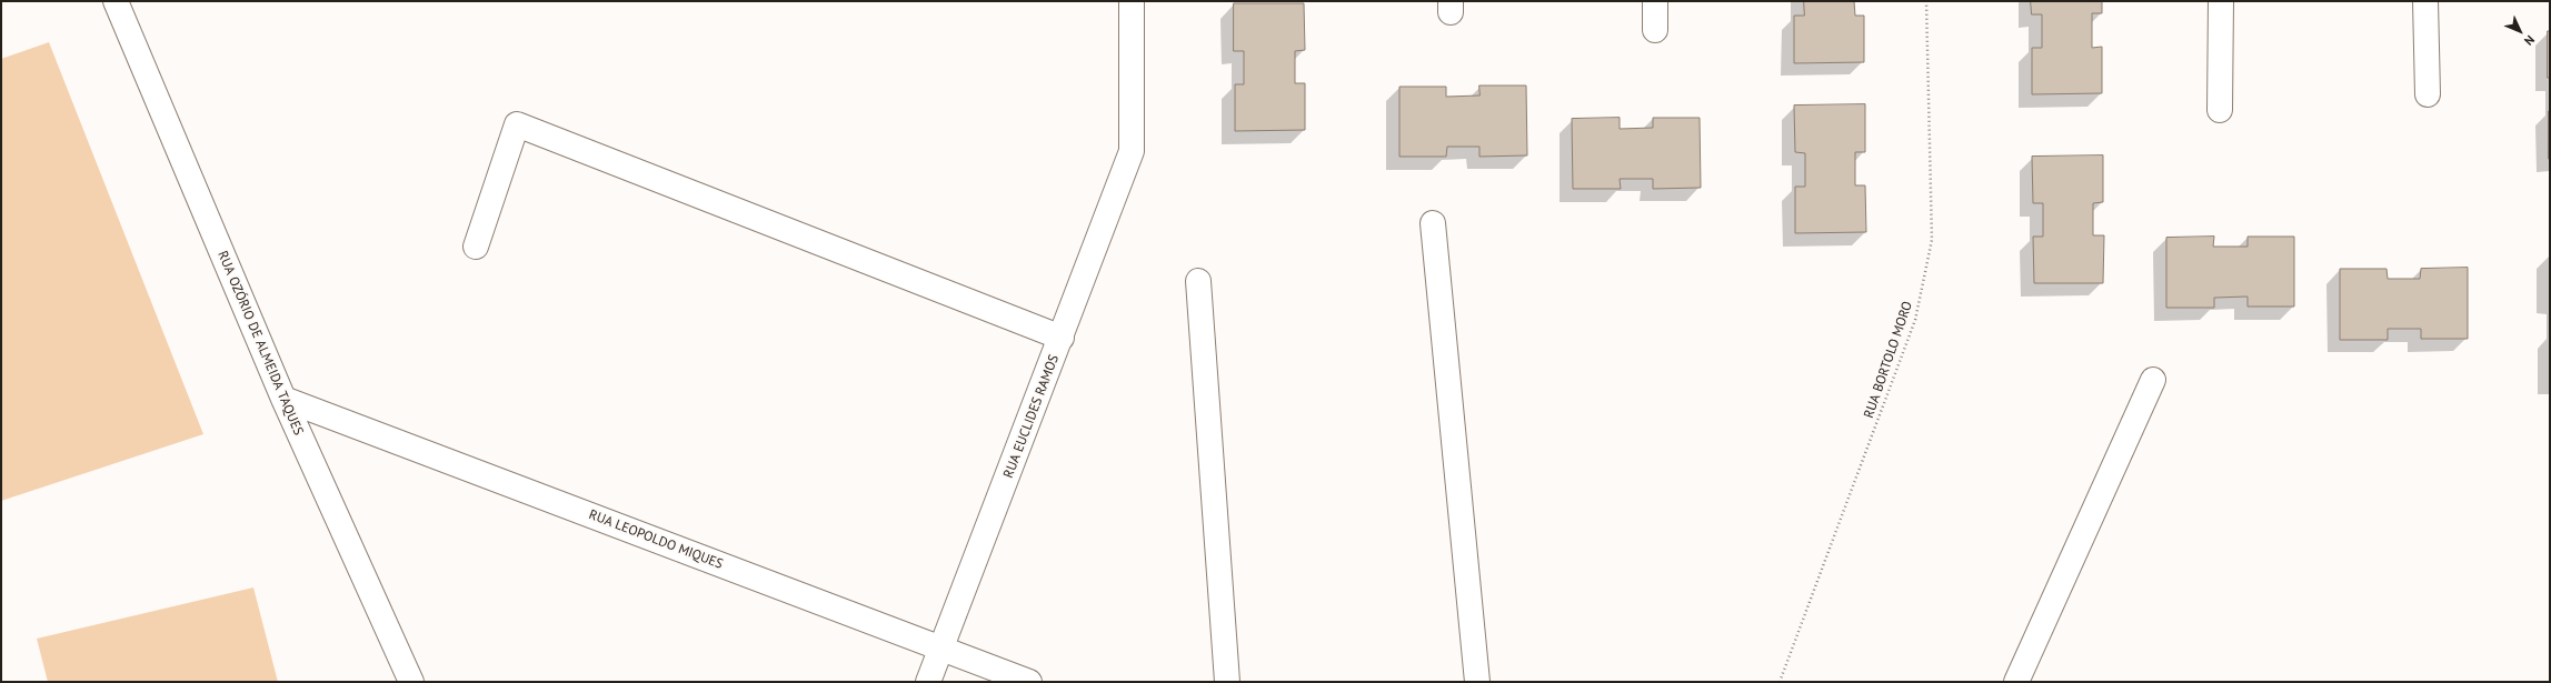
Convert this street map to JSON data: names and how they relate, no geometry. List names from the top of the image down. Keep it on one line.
{"streets":{"street":["RUA OZÓRIO DE ALMEIDA TAQUES","RUA EUCLIDES RAMOS","RUA LEOPOLDO MIQUES"],"path":["RUA BORTOLO MORO"]},"crossings":[["RUA OZÓRIO DE ALMEIDA TAQUES","RUA LEOPOLDO MIQUES"],["RUA EUCLIDES RAMOS","RUA LEOPOLDO MIQUES"]],"north":"bottom right"}
